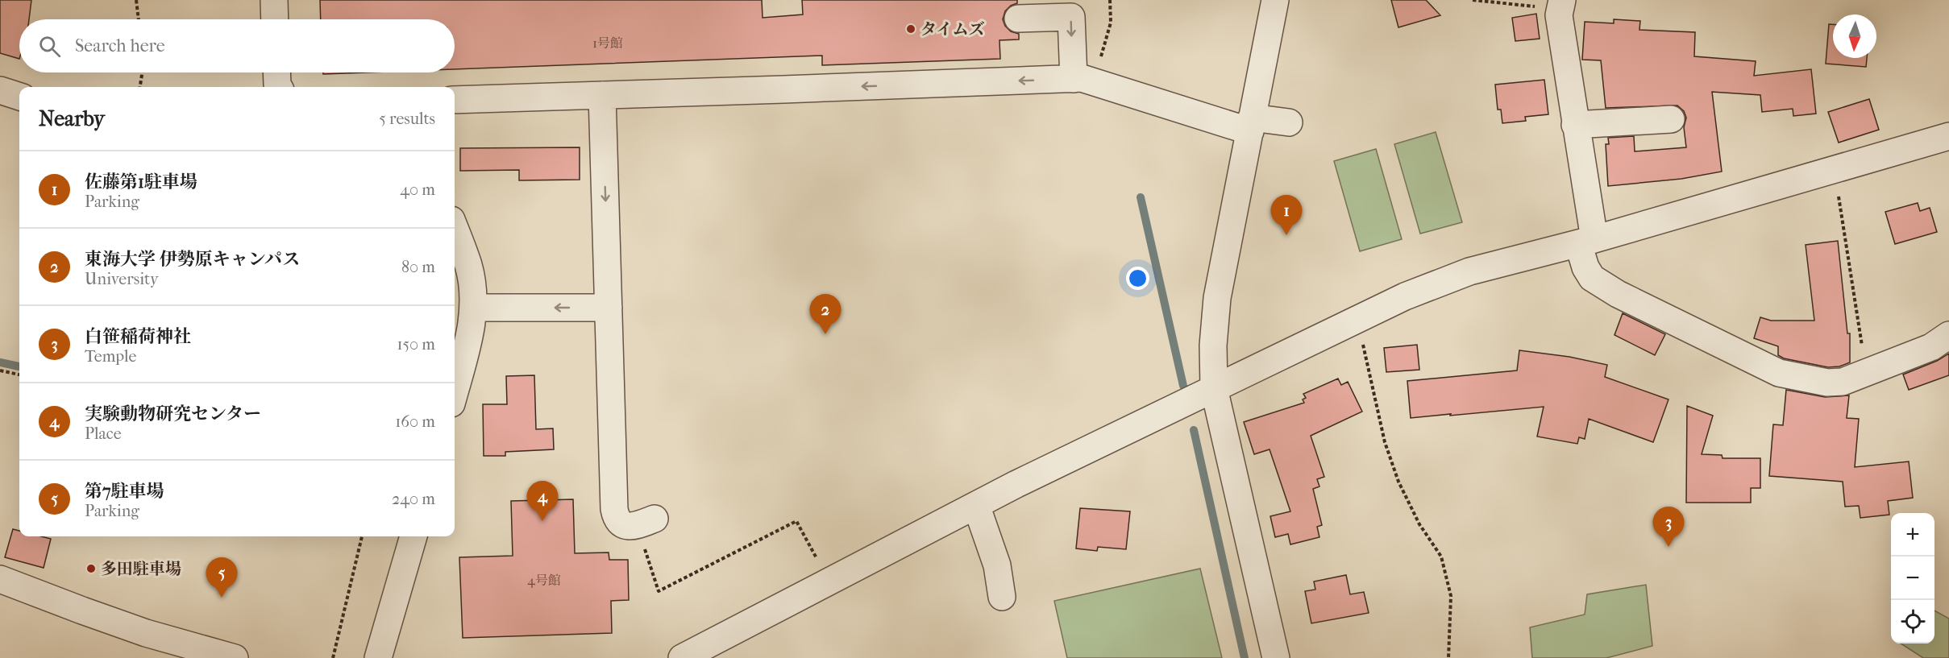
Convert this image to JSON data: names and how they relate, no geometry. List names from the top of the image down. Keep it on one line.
{"places":["タイムズ","多田駐車場"],"house_numbers":["1号館","4号館"],"north":"bottom","page":{"search":"Search here","heading":["Nearby","5 results"],"list":[{"mark":"1","name":"佐藤第1駐車場","note":"Parking","value":"40 m"},{"mark":"2","name":"東海大学 伊勢原キャンパス","note":"University","value":"80 m"},{"mark":"3","name":"白笹稲荷神社","note":"Temple","value":"150 m"},{"mark":"4","name":"実験動物研究センター","note":"Place","value":"160 m"},{"mark":"5","name":"第7駐車場","note":"Parking","value":"240 m"}],"pins":["1","2","4","3","5"],"map_buttons":["+","−"]}}
